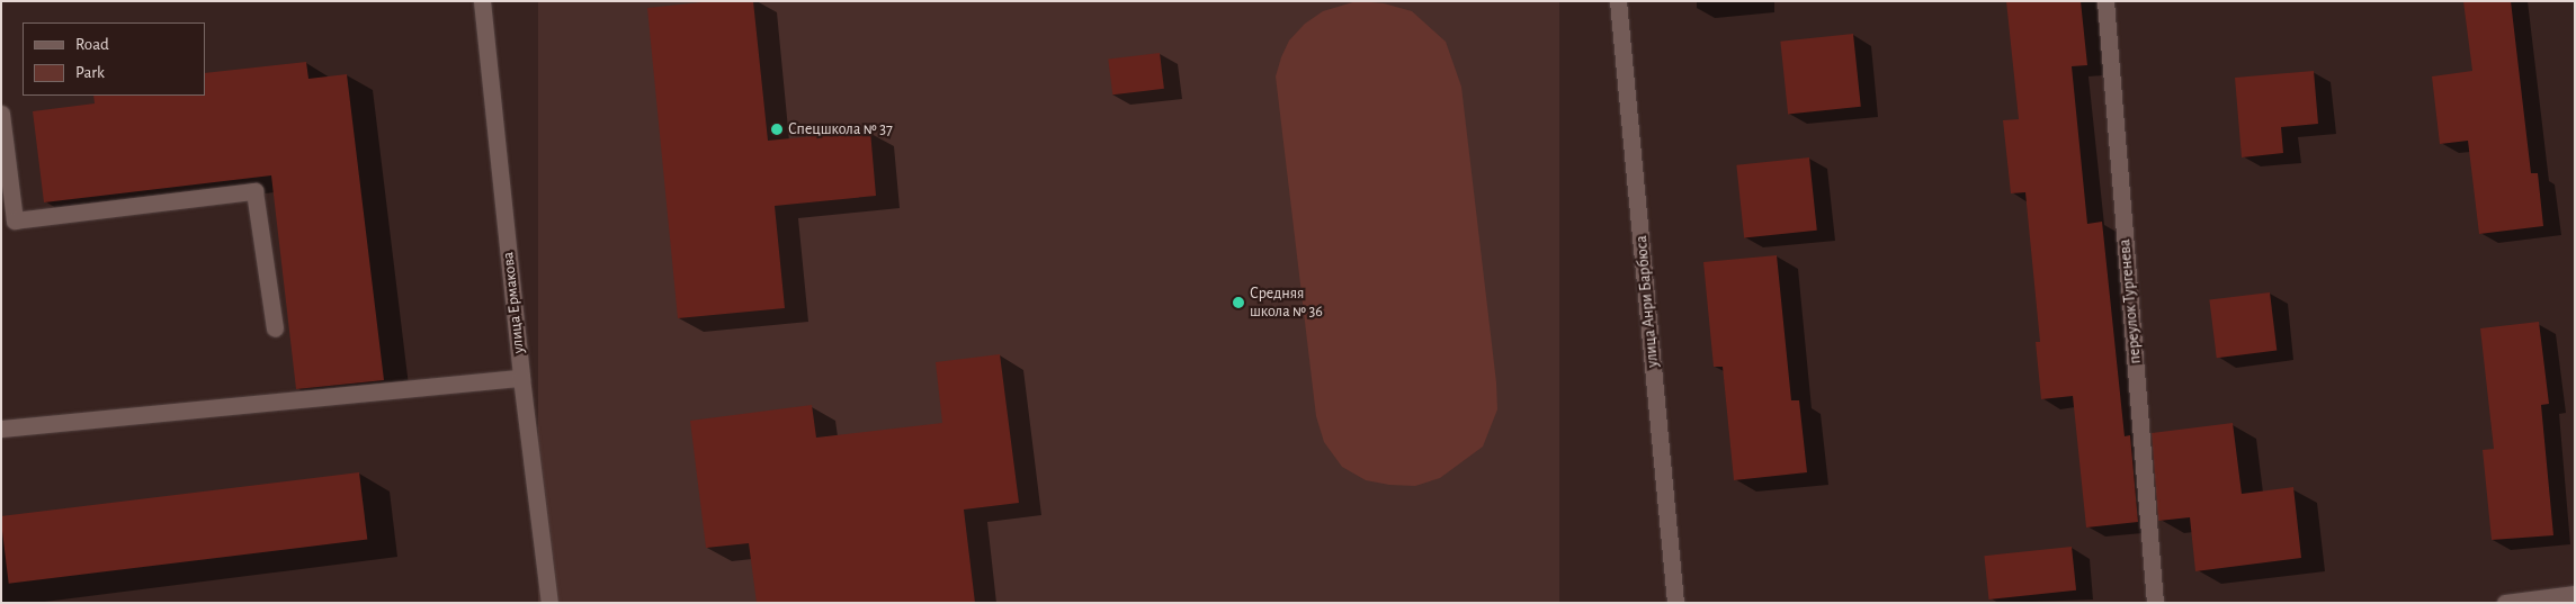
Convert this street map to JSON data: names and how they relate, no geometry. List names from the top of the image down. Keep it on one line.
{"streets":{"street":["улица Анри Барбюса","переулок Тургенева","улица Ермакова"]},"places":["Спецшкола № 37","Средняя школа № 36"],"legend":["Road","Park"]}
